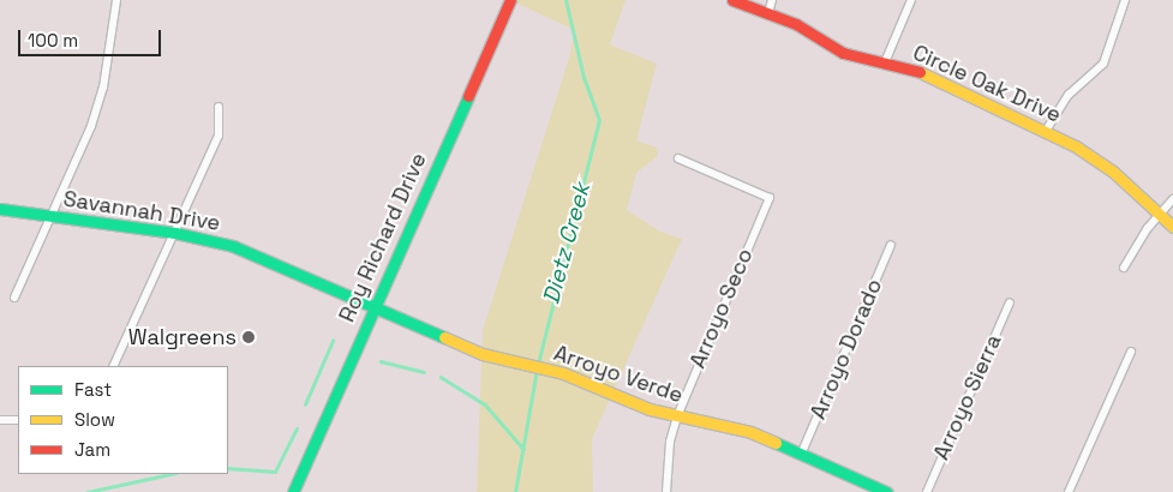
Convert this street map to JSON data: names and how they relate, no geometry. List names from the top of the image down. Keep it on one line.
{"streets":{"street":["Circle Oak Drive","Savannah Drive","Roy Richard Drive","Arroyo Seco","Arroyo Dorado","Arroyo Verde","Arroyo Sierra"]},"crossings":[["Savannah Drive","Roy Richard Drive"],["Savannah Drive","Arroyo Verde"],["Roy Richard Drive","Arroyo Verde"],["Arroyo Seco","Arroyo Verde"],["Arroyo Dorado","Arroyo Verde"]],"water":["Dietz Creek"],"places":["Walgreens"],"legend":["Fast","Slow","Jam"],"scale_bar":"100 m"}
